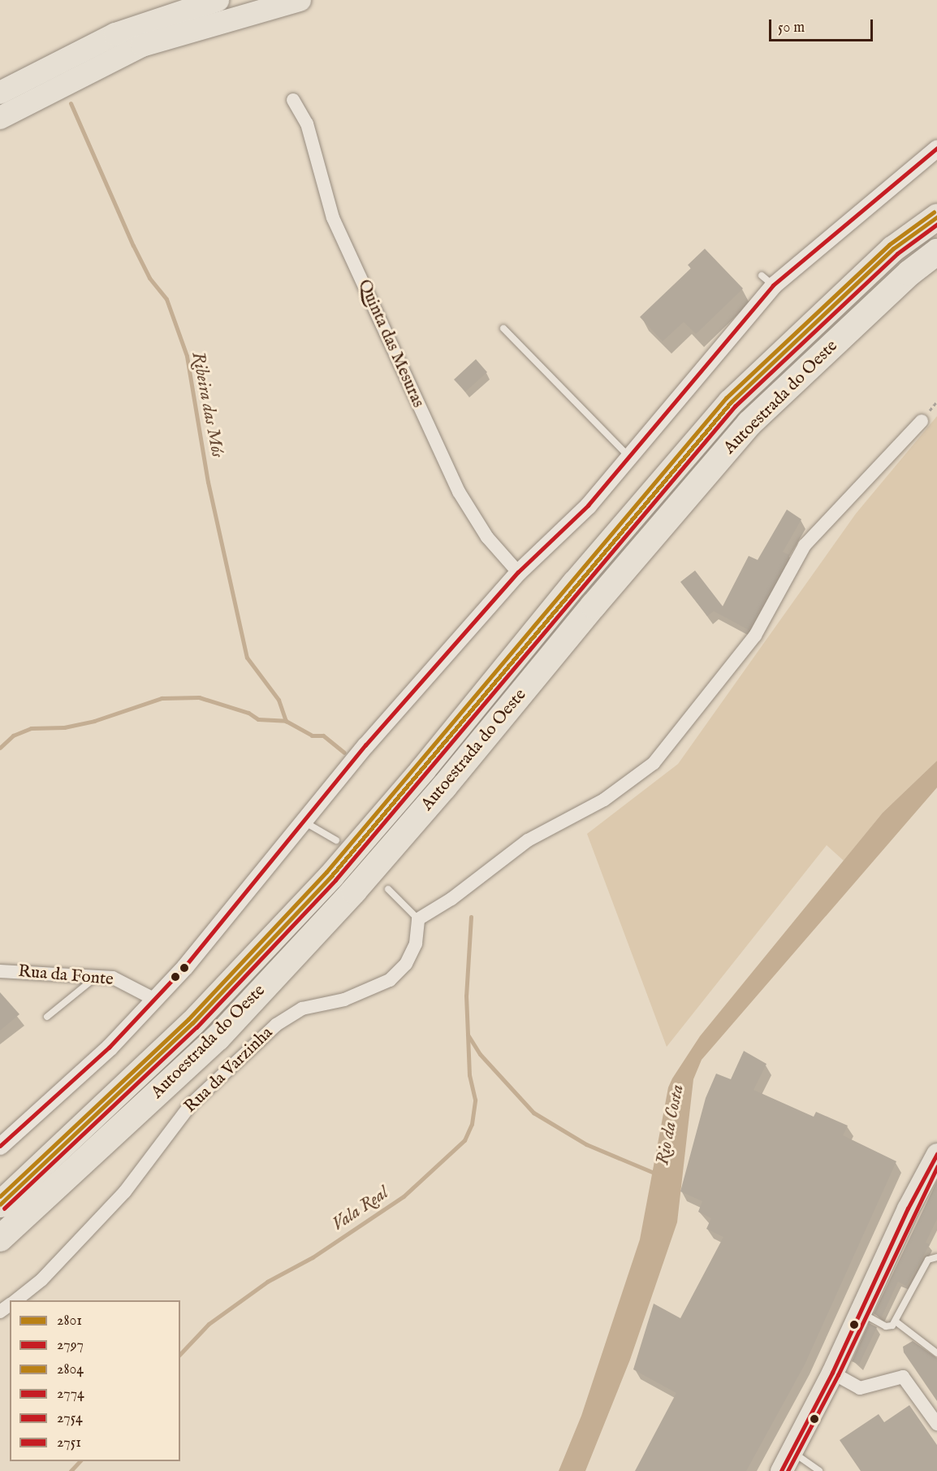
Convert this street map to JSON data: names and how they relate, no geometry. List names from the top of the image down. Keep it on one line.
{"streets":{"highway":["Autoestrada do Oeste"],"street":["Quinta das Mesuras","Rua da Fonte","Rua da Varzinha"]},"water":["Ribeira das Mós","Rio da Costa","Vala Real"],"lines":["transit line 2774","transit line 2804","transit line 2801","transit line 2797","transit line 2754","transit line 2751"],"legend":["2801","2797","2804","2774","2754","2751"],"scale_bar":"50 m"}
